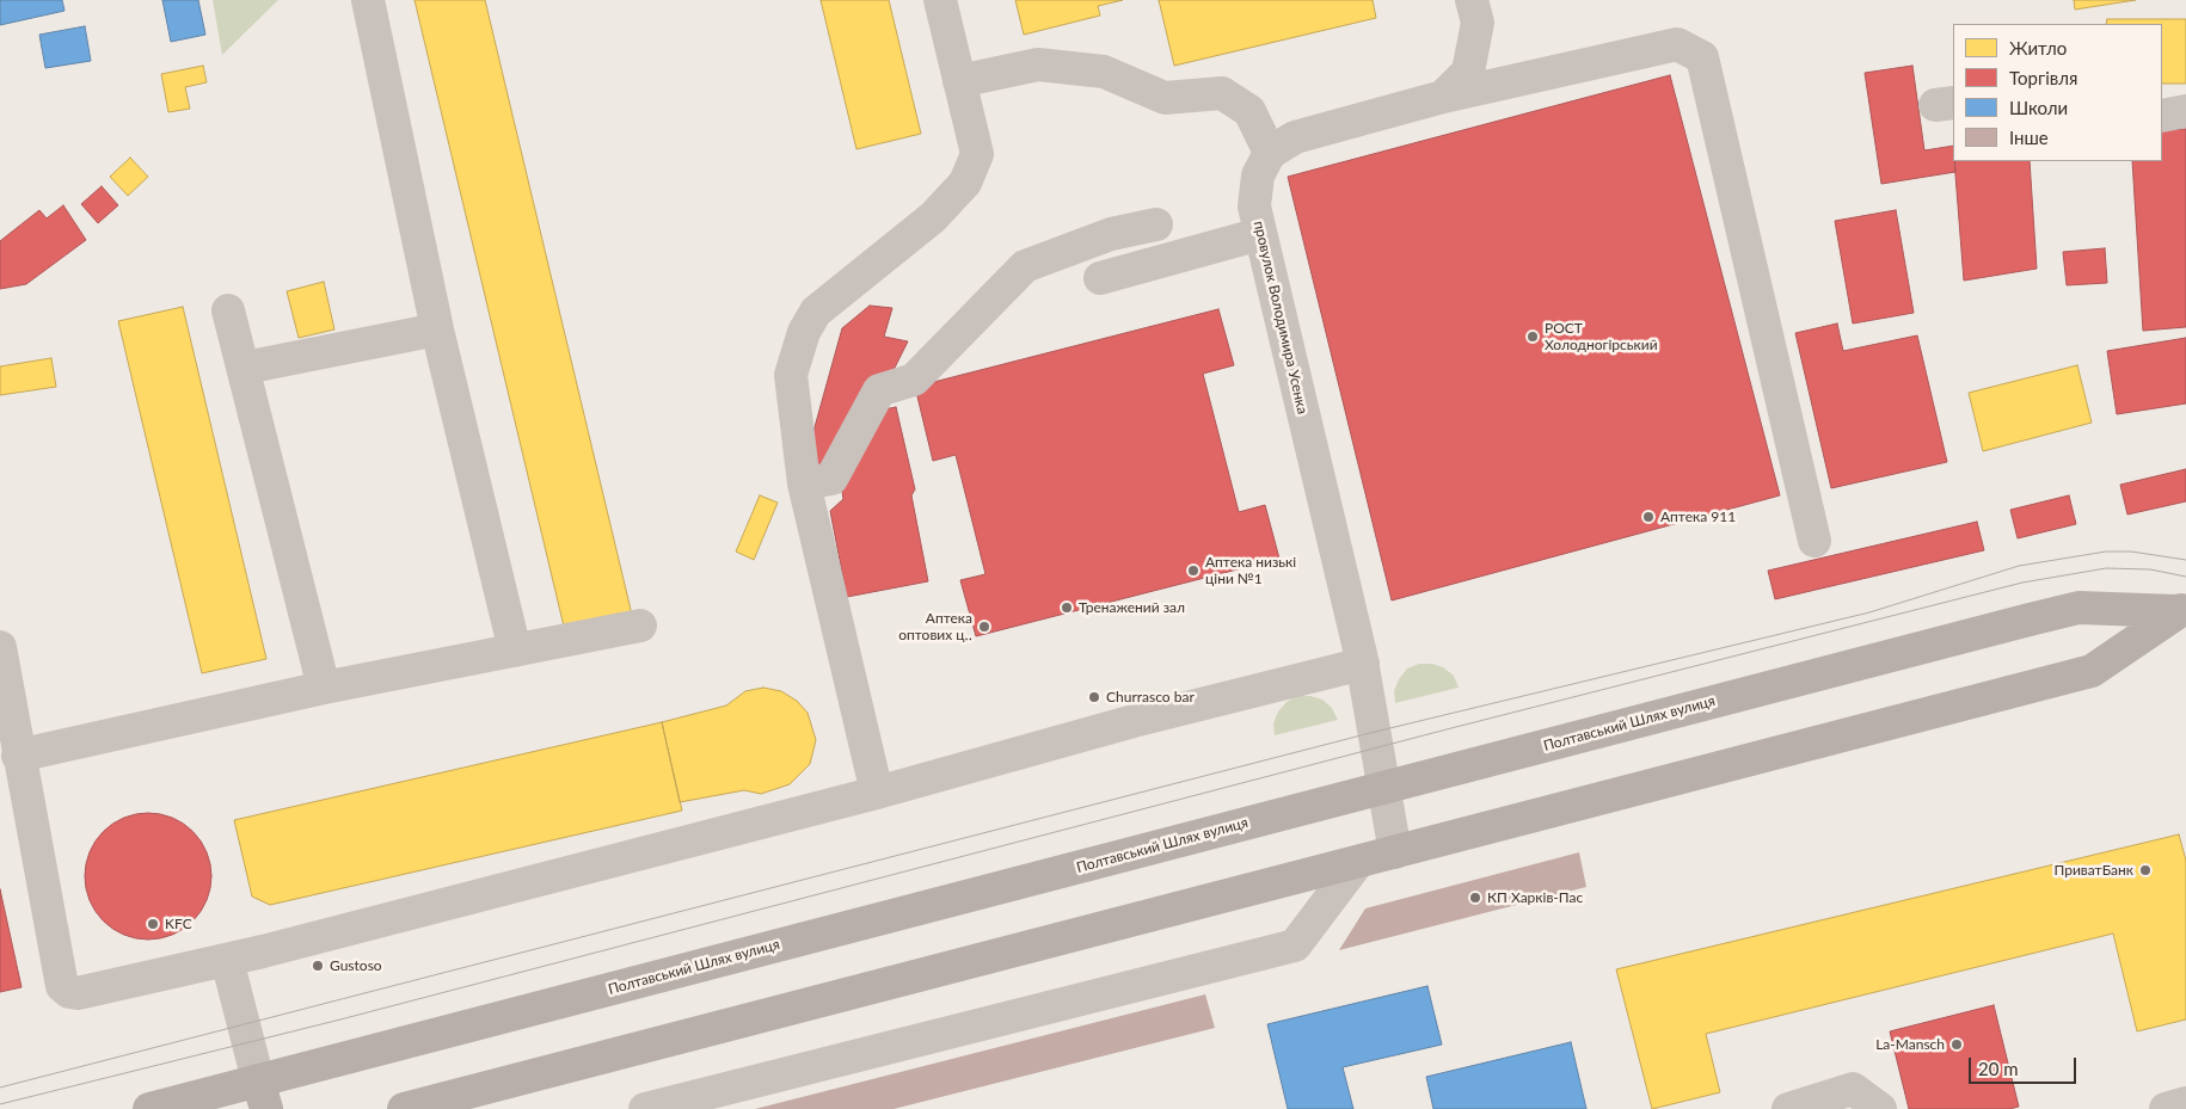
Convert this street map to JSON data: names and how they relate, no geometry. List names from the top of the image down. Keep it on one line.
{"streets":{"main road":["Полтавський Шлях вулиця"],"street":["провулок Володимира Усенка"]},"crossings":[["провулок Володимира Усенка","Полтавський Шлях вулиця"]],"places":["РОСТ Холодногірський","Аптека 911","Аптека низькі ціни №1","Тренажений зал","Аптека оптових ц‥","Churrasco bar","ПриватБанк","КП Харків-Пас","KFC","Gustoso","La-Mansch"],"legend":["Житло","Торгівля","Школи","Інше"],"scale_bar":"20 m"}
